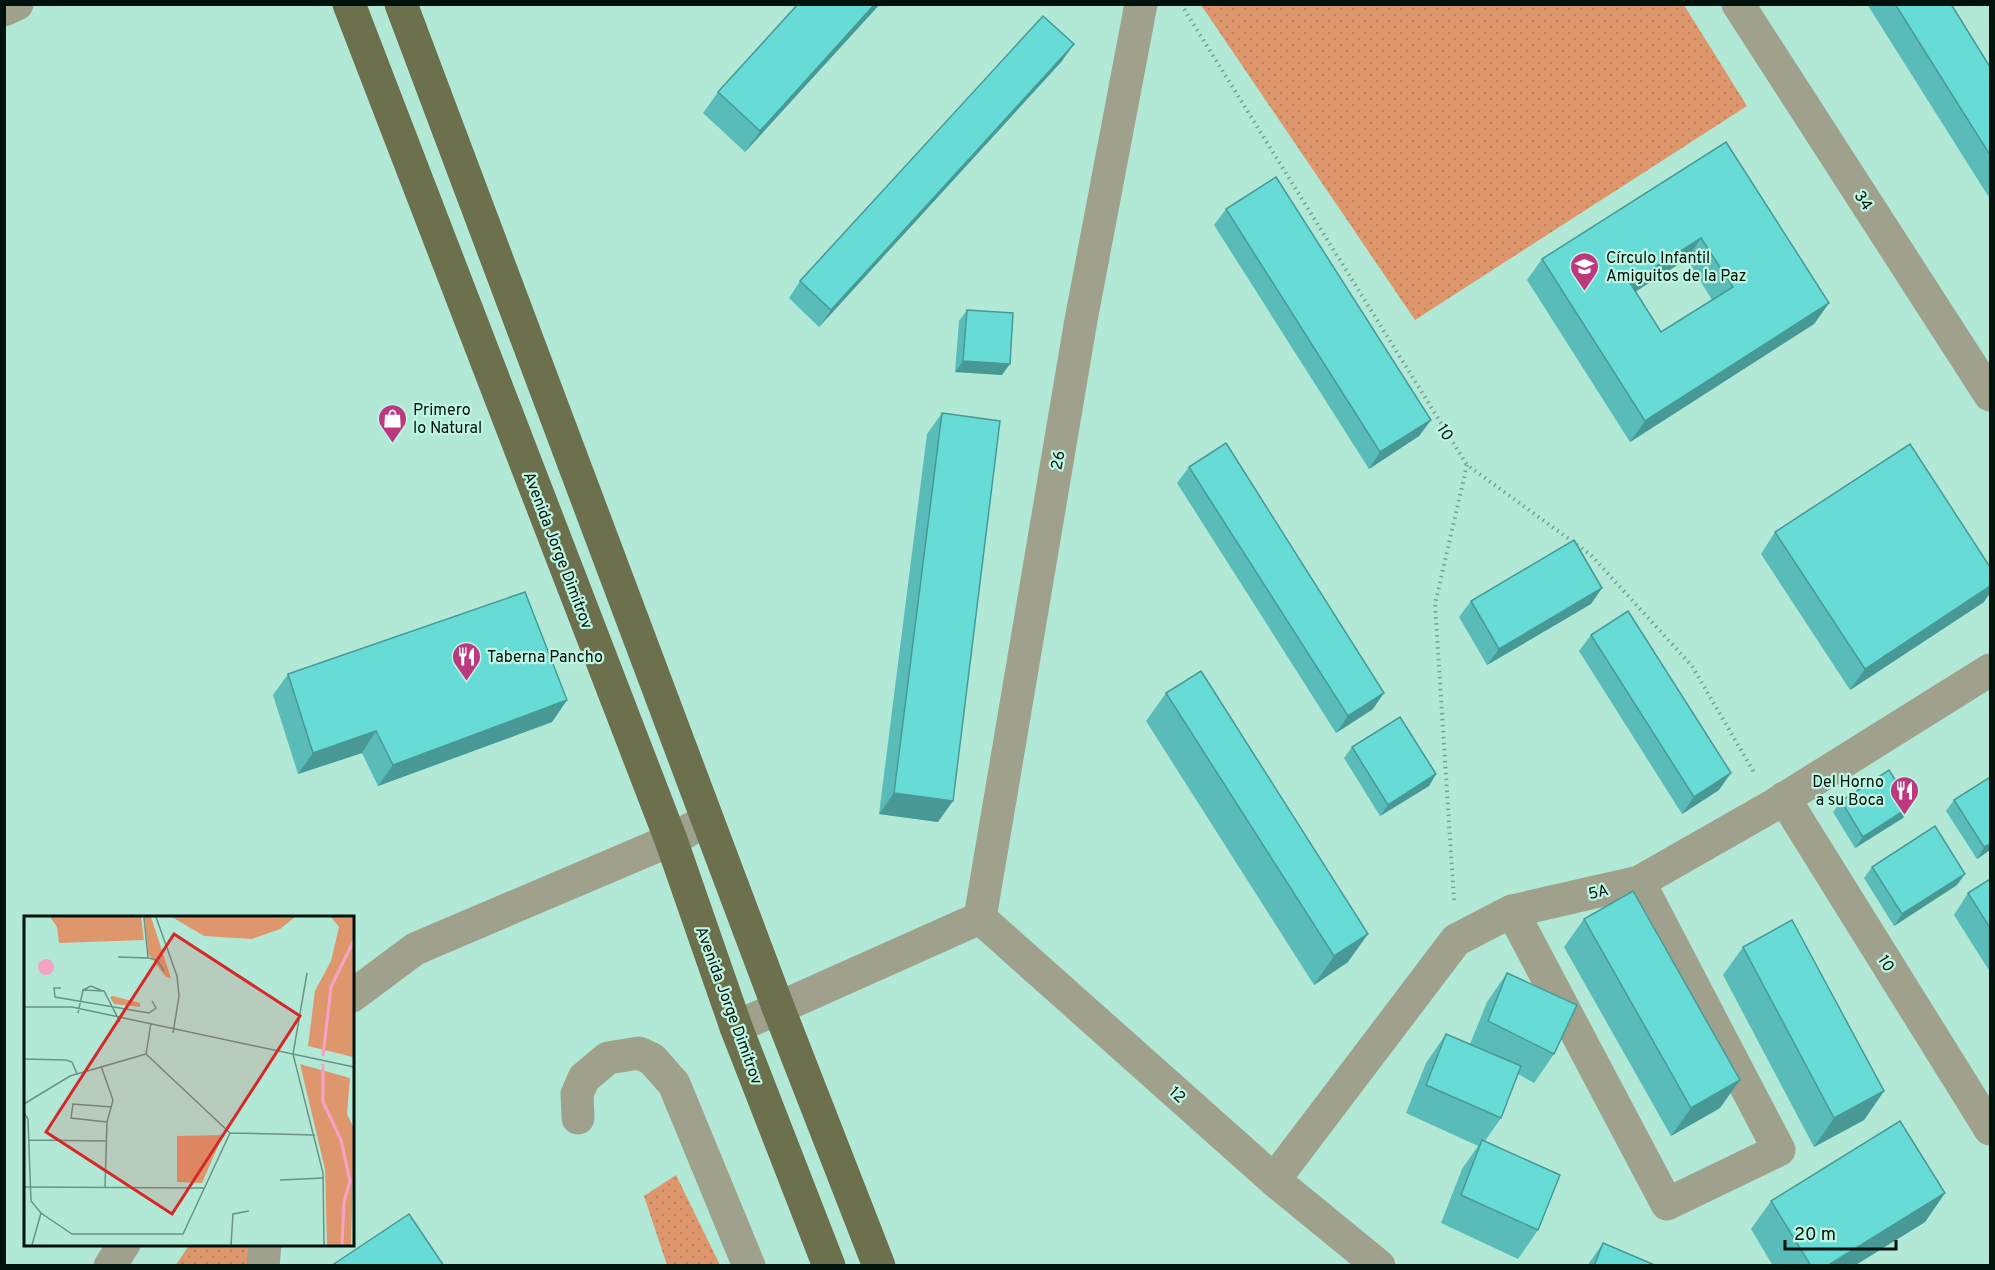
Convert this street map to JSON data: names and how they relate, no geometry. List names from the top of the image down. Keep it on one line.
{"streets":{"main road":["Avenida Jorge Dimitrov"],"street":["34","10","26","5A","12"]},"crossings":[["10","5A"],["26","12"],["5A","12"]],"places":{"school or university":["Círculo Infantil Amiguitos de la Paz"],"shop":["Primero lo Natural"],"restaurant":["Taberna Pancho","Del Horno a su Boca"]},"scale_bar":"20 m"}
